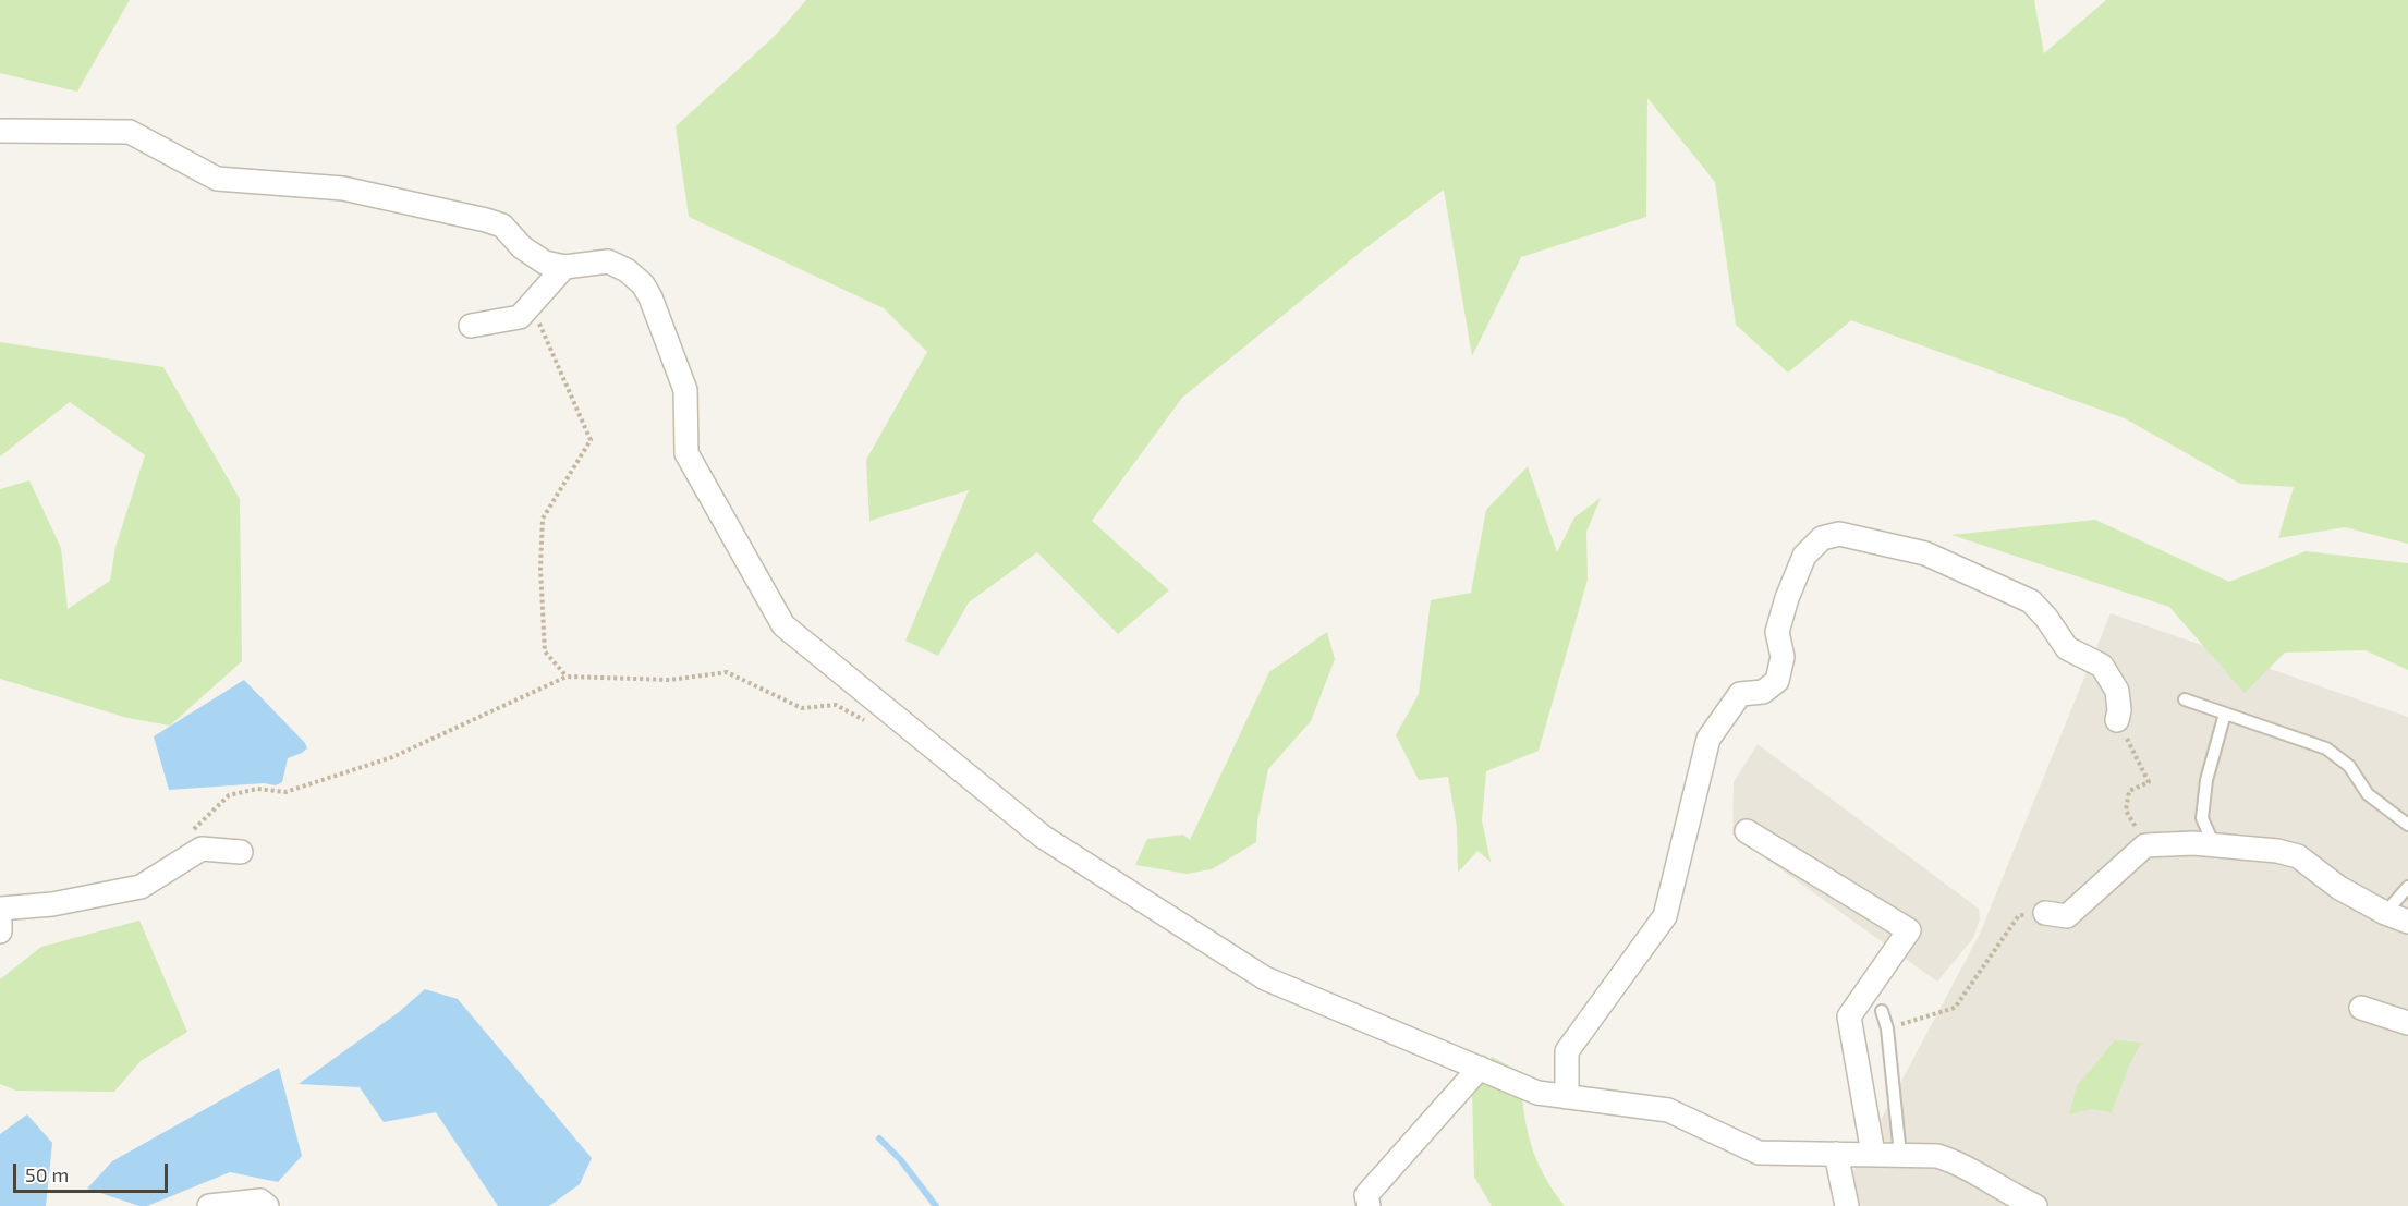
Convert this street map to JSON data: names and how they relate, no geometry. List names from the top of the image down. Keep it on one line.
{"scale_bar":"50 m"}
